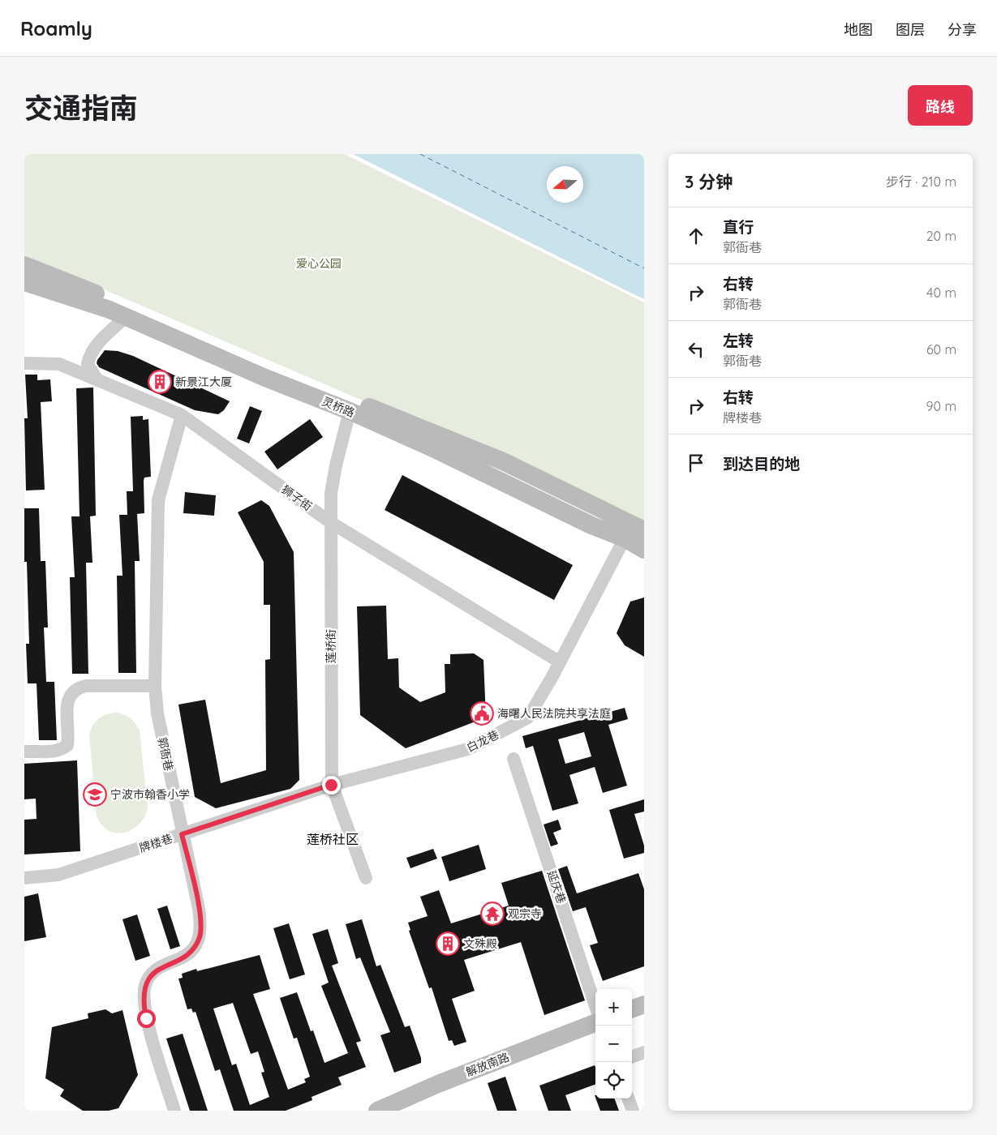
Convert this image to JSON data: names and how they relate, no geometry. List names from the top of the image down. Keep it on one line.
{"streets":{"main road":["灵桥路","解放南路"],"street":["狮子街","莲桥街","白龙巷","郭衙巷","牌楼巷","延庆巷"]},"crossings":[["灵桥路","莲桥街"],["灵桥路","白龙巷"],["狮子街","莲桥街"],["狮子街","白龙巷"],["狮子街","郭衙巷"],["莲桥街","白龙巷"],["莲桥街","牌楼巷"],["白龙巷","牌楼巷"],["郭衙巷","牌楼巷"]],"districts":["莲桥社区"],"parks":["爱心公园"],"places":{"building":["新景江大厦","文殊殿"],"public building":["海曙人民法院共享法庭"],"school or university":["宁波市翰香小学"],"temple":["观宗寺"]},"north":"left","page":{"header":"Roamly","nav":["地图","图层","分享"],"title":"交通指南","buttons":"路线","heading":["3 分钟","步行 · 210 m"],"list":[["直行","郭衙巷","20 m"],["右转","郭衙巷","40 m"],["左转","郭衙巷","60 m"],["右转","牌楼巷","90 m"],"到达目的地"],"map_buttons":["+","−"]}}
